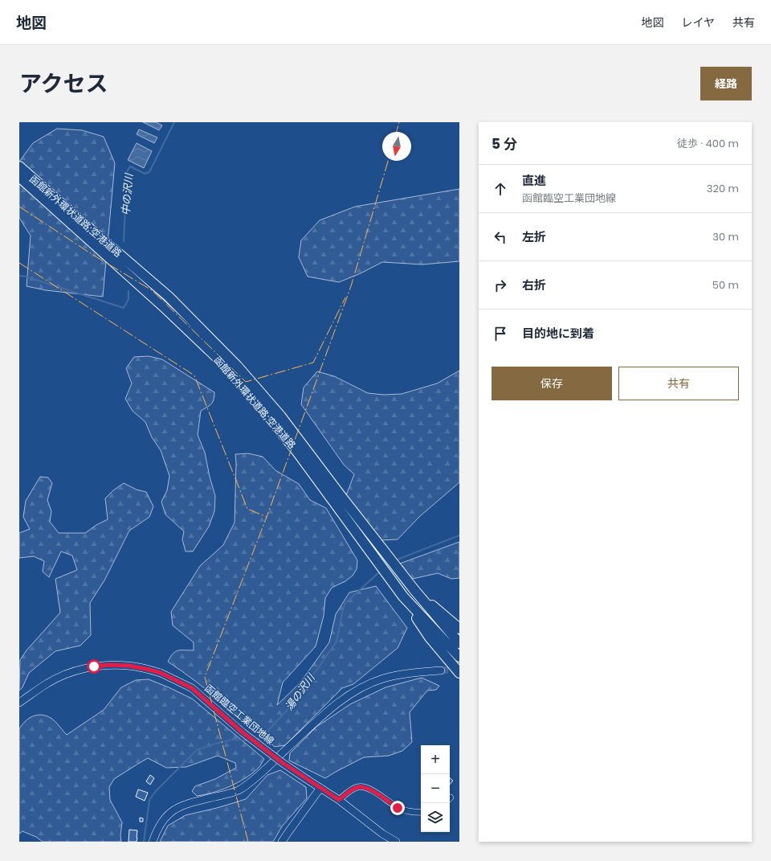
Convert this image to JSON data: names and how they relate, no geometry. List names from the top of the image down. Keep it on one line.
{"streets":{"highway":["函館新外環状道路;空港道路"],"main road":["函館臨空工業団地線"]},"water":["中の沢川","湯の沢川"],"north":"bottom","page":{"header":"地図","nav":["地図","レイヤ","共有"],"title":"アクセス","buttons":["経路",["保存","共有"]],"heading":["5 分","徒歩 · 400 m"],"list":[["直進","函館臨空工業団地線","320 m"],["左折","30 m"],["右折","50 m"],"目的地に到着"],"map_buttons":["+","−"]}}
